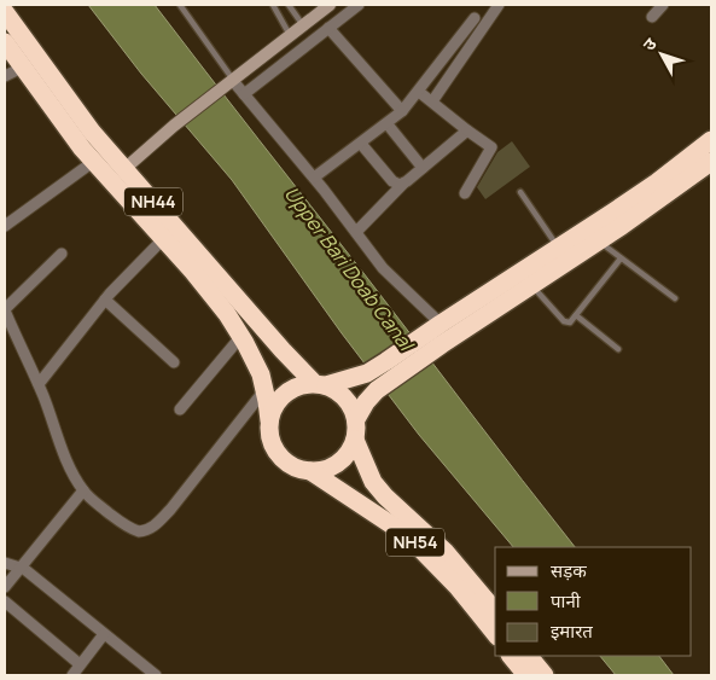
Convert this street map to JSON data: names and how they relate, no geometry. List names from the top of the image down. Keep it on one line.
{"streets":{"highway":["NH44","NH54"]},"crossings":[["NH44","NH54"]],"water":["Upper Bari Doab Canal"],"legend":["सड़क","पानी","इमारत"],"north":"top left"}
